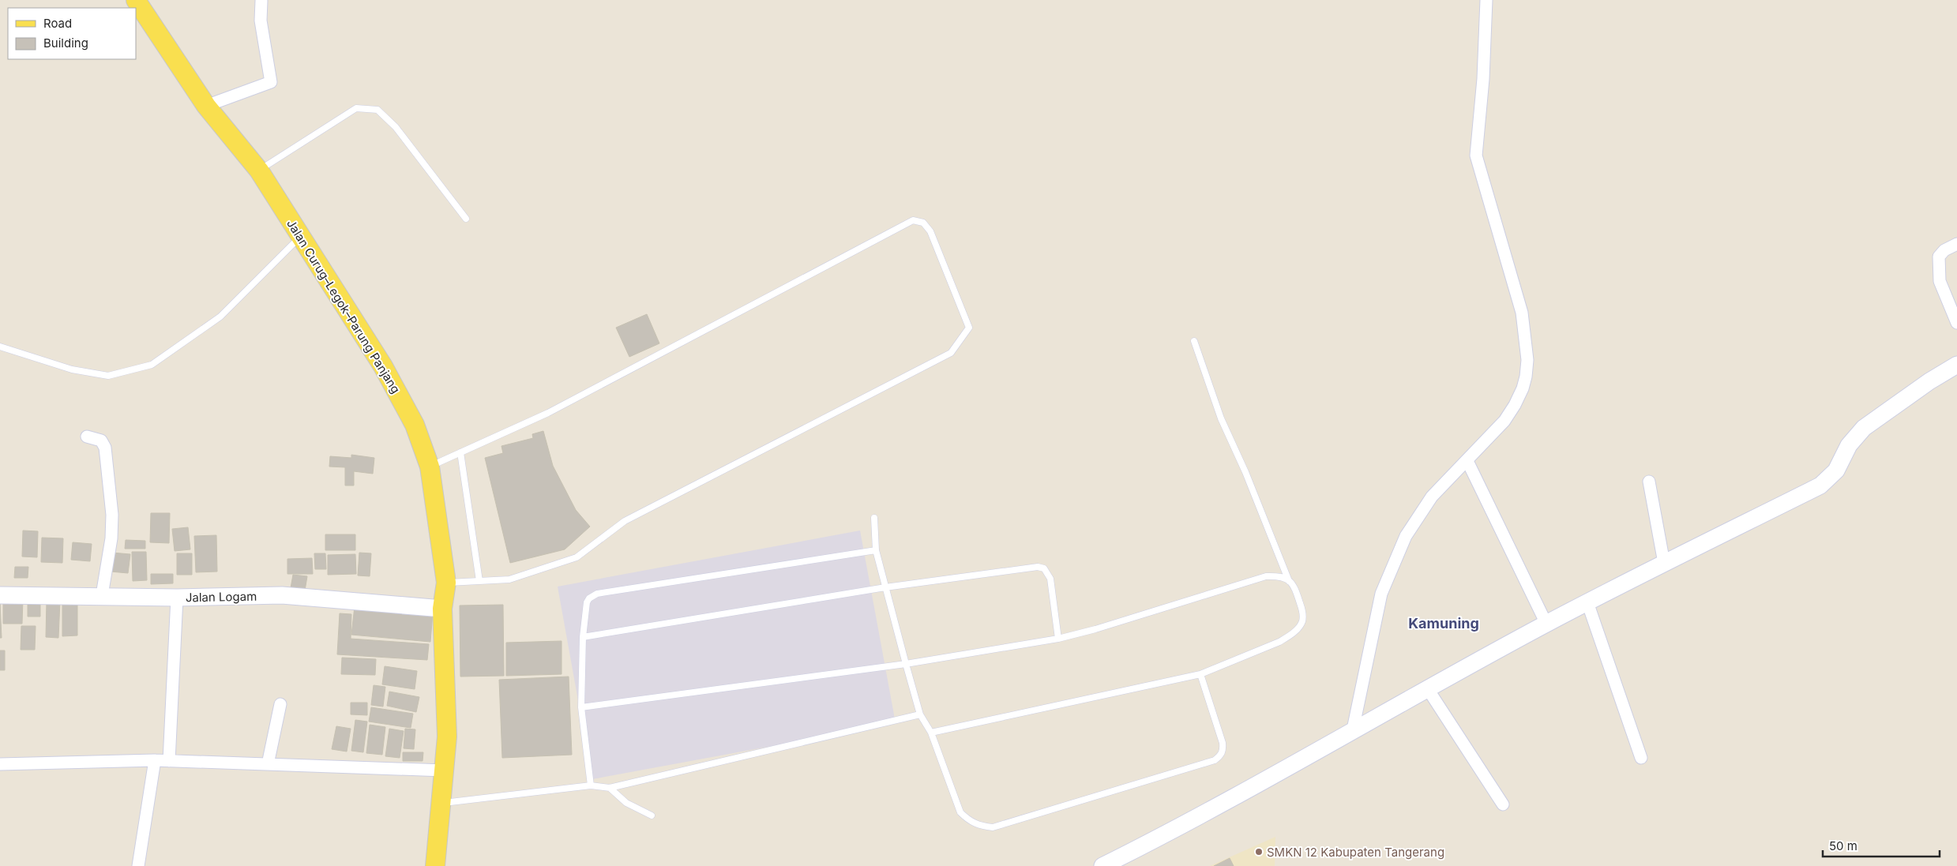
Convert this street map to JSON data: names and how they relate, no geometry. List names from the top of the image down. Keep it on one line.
{"streets":{"main road":["Jalan Curug–Legok–Parung Panjang"],"street":["Jalan Logam"]},"crossings":[["Jalan Curug–Legok–Parung Panjang","Jalan Logam"]],"districts":["Kamuning"],"places":["SMKN 12 Kabupaten Tangerang"],"legend":["Road","Building"],"scale_bar":"50 m"}
